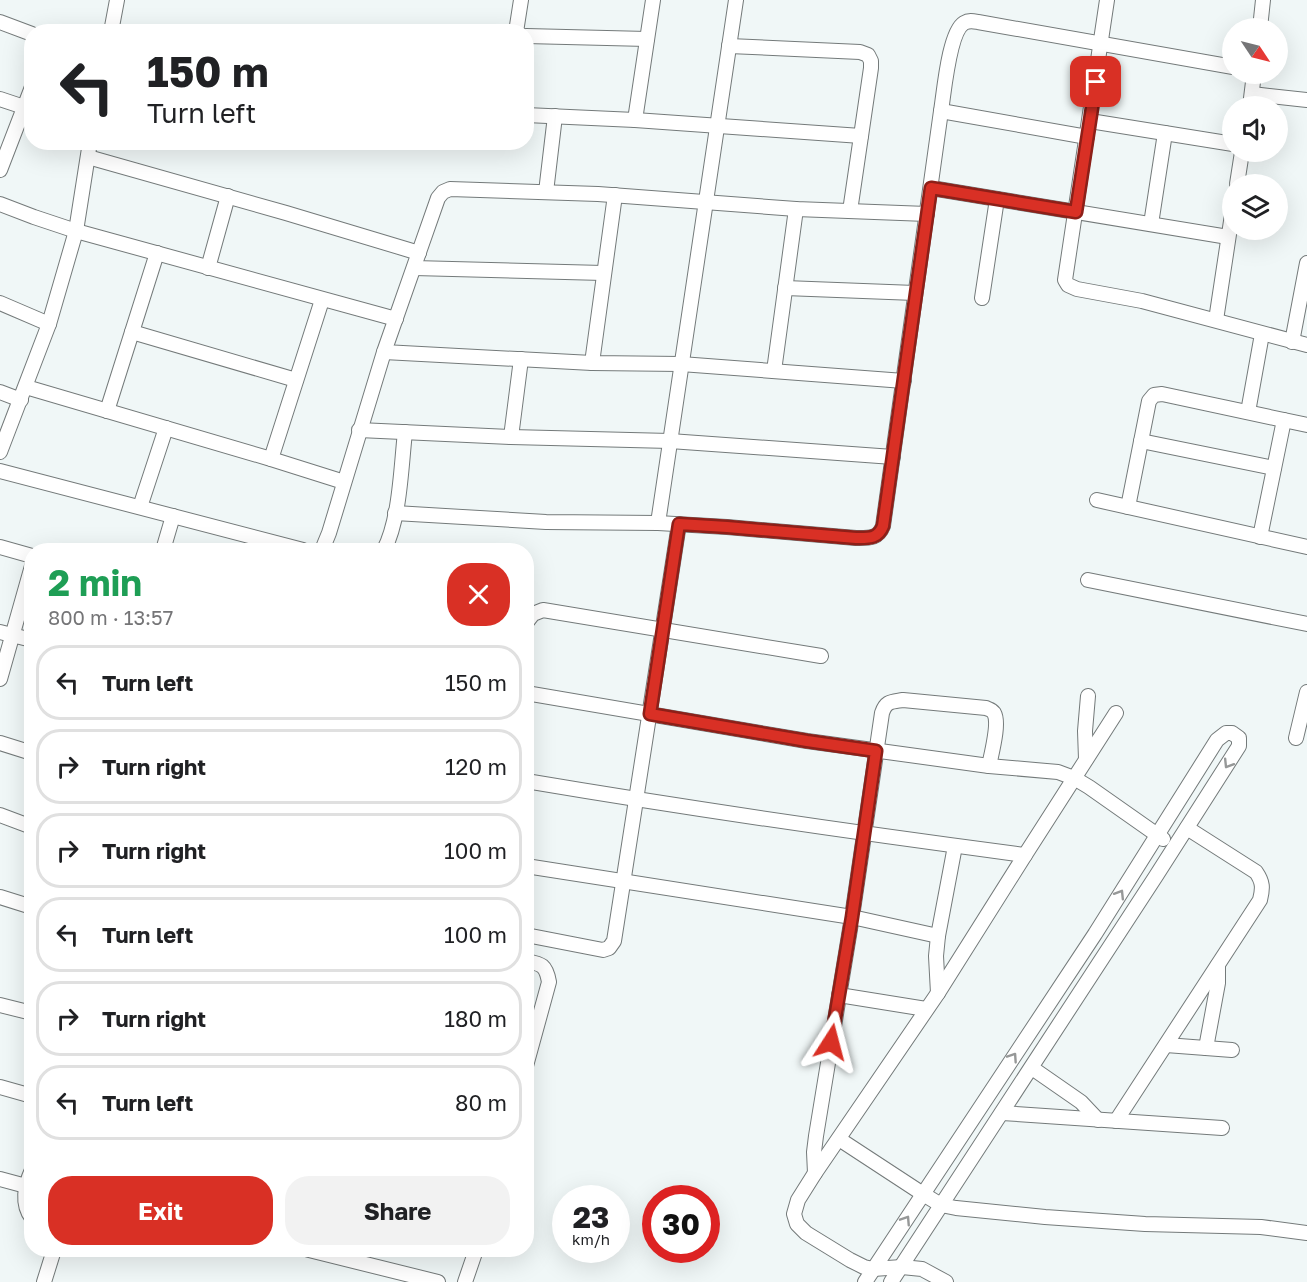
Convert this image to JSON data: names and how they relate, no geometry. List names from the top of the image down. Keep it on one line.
{"north":"bottom right","page":{"turn":["150 m","Turn left"],"heading":["2 min","800 m · 13:57"],"list":[{"name":"Turn left","value":"150 m"},{"name":"Turn right","value":"120 m"},{"name":"Turn right","value":"100 m"},{"name":"Turn left","value":"100 m"},{"name":"Turn right","value":"180 m"},{"name":"Turn left","value":"80 m"}],"buttons":["Exit","Share"],"speed":"23 km/h","limit":"30"}}
